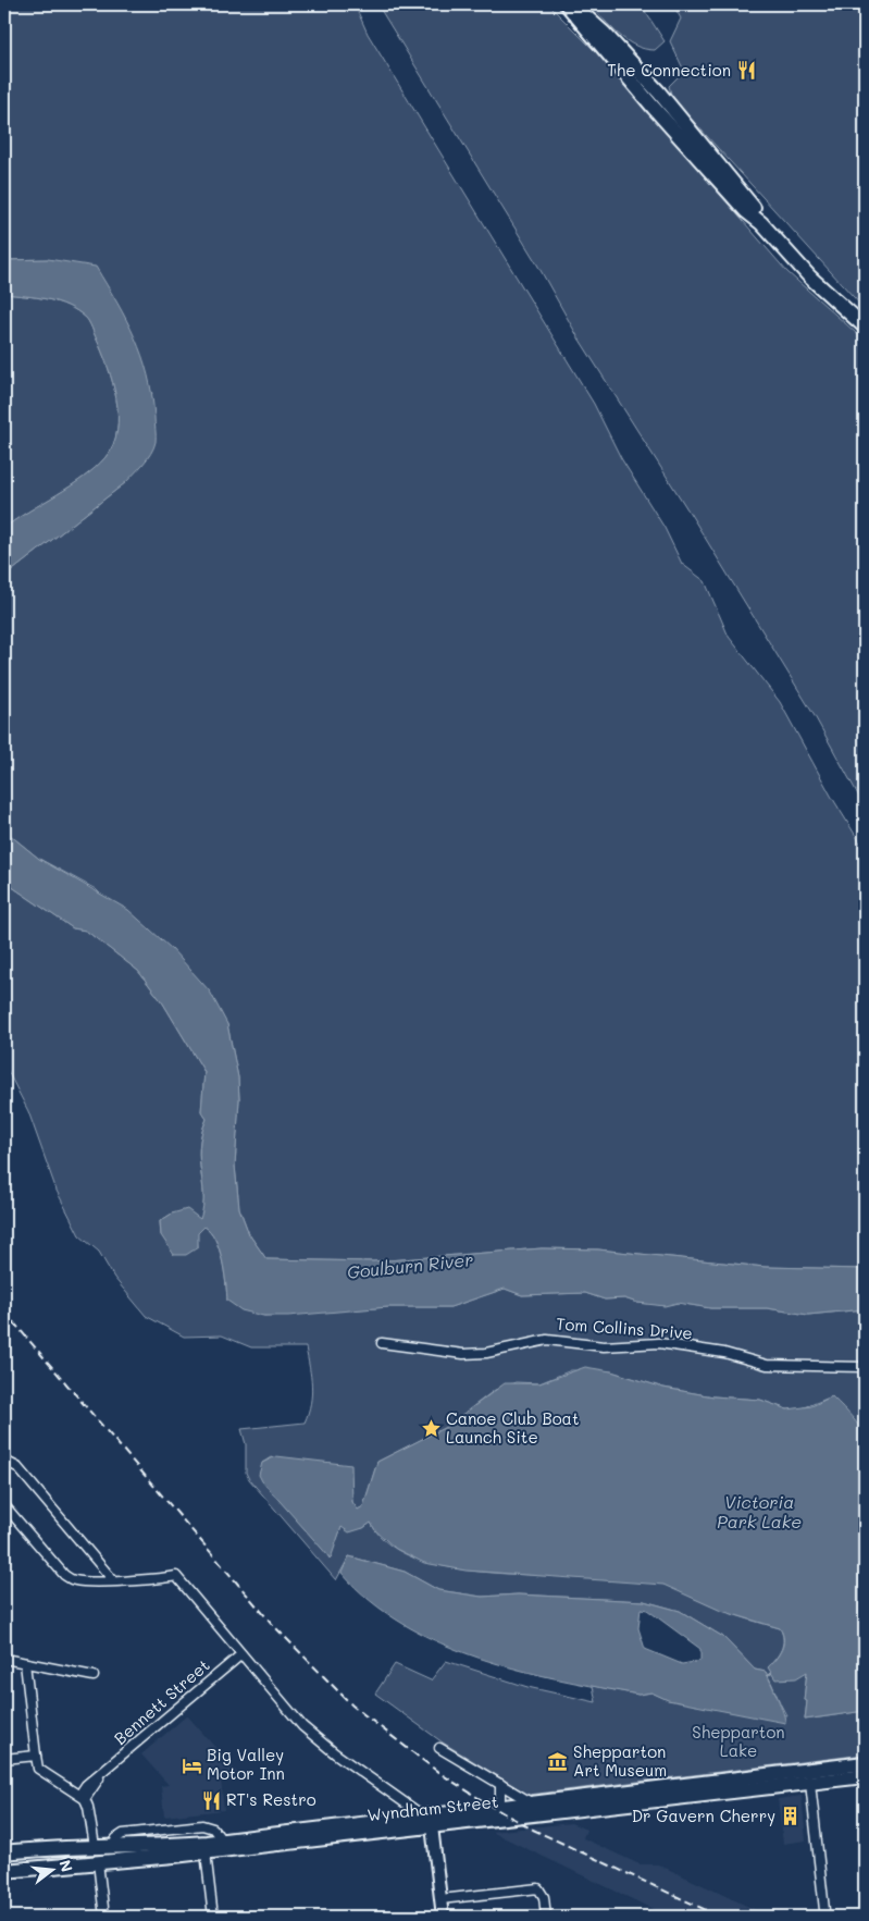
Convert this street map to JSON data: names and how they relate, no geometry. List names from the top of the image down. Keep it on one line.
{"streets":{"highway":["Wyndham Street"],"street":["Tom Collins Drive","Bennett Street"]},"water":["Goulburn River","Victoria Park Lake"],"parks":["Shepparton Lake"],"places":{"restaurant":["The Connection","RT's Restro"],"place":["Canoe Club Boat Launch Site"],"museum":["Shepparton Art Museum"],"hotel":["Big Valley Motor Inn"],"building":["Dr Gavern Cherry"]},"north":"right"}
